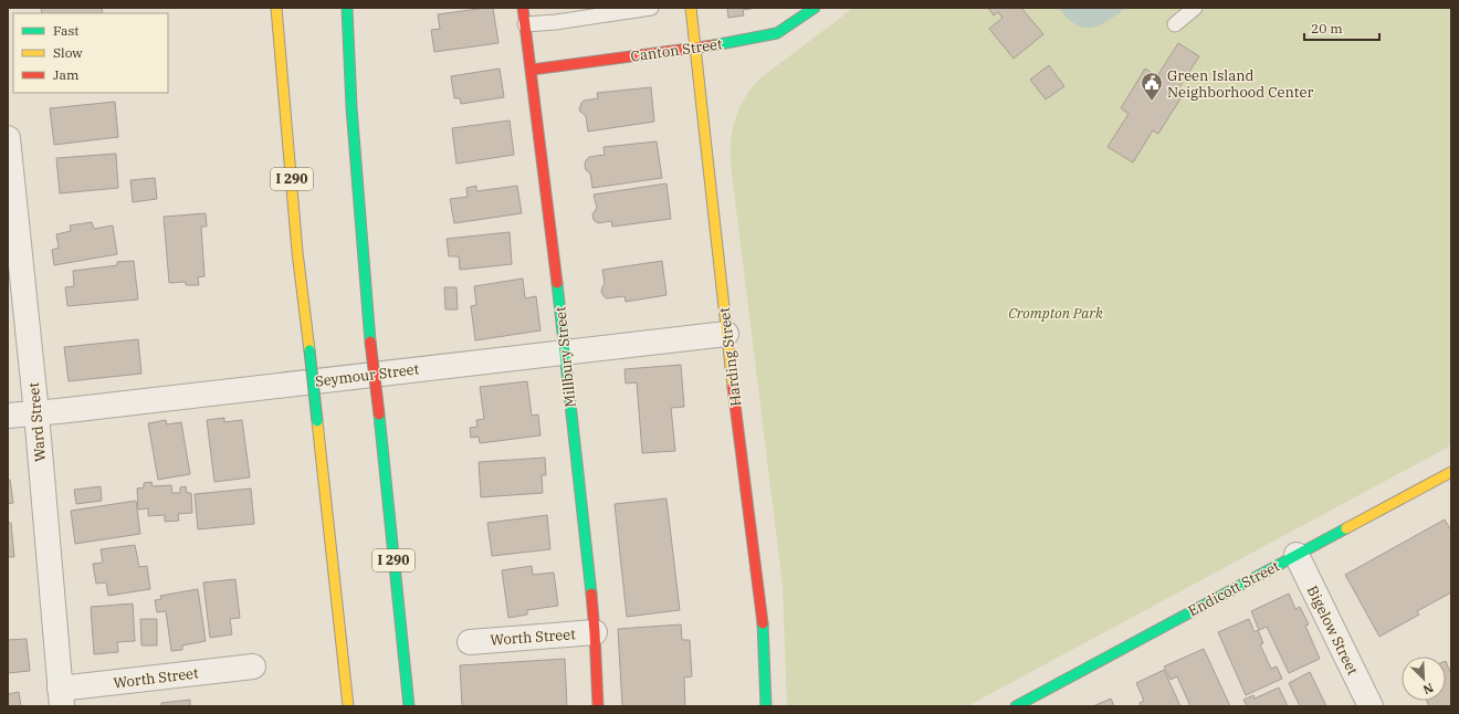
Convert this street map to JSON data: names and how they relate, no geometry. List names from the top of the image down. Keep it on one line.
{"streets":{"main road":["Canton Street","I 290","Millbury Street","Harding Street","Endicott Street"],"street":["Seymour Street","Ward Street","Bigelow Street","Worth Street"]},"crossings":[["Canton Street","Millbury Street"],["Canton Street","Harding Street"],["Millbury Street","Seymour Street"],["Millbury Street","Worth Street"],["Harding Street","Seymour Street"],["Seymour Street","Ward Street"],["Ward Street","Worth Street"],["Endicott Street","Bigelow Street"]],"parks":["Crompton Park"],"places":{"public building":["Green Island Neighborhood Center"]},"legend":["Fast","Slow","Jam"],"scale_bar":"20 m","north":"bottom right"}
